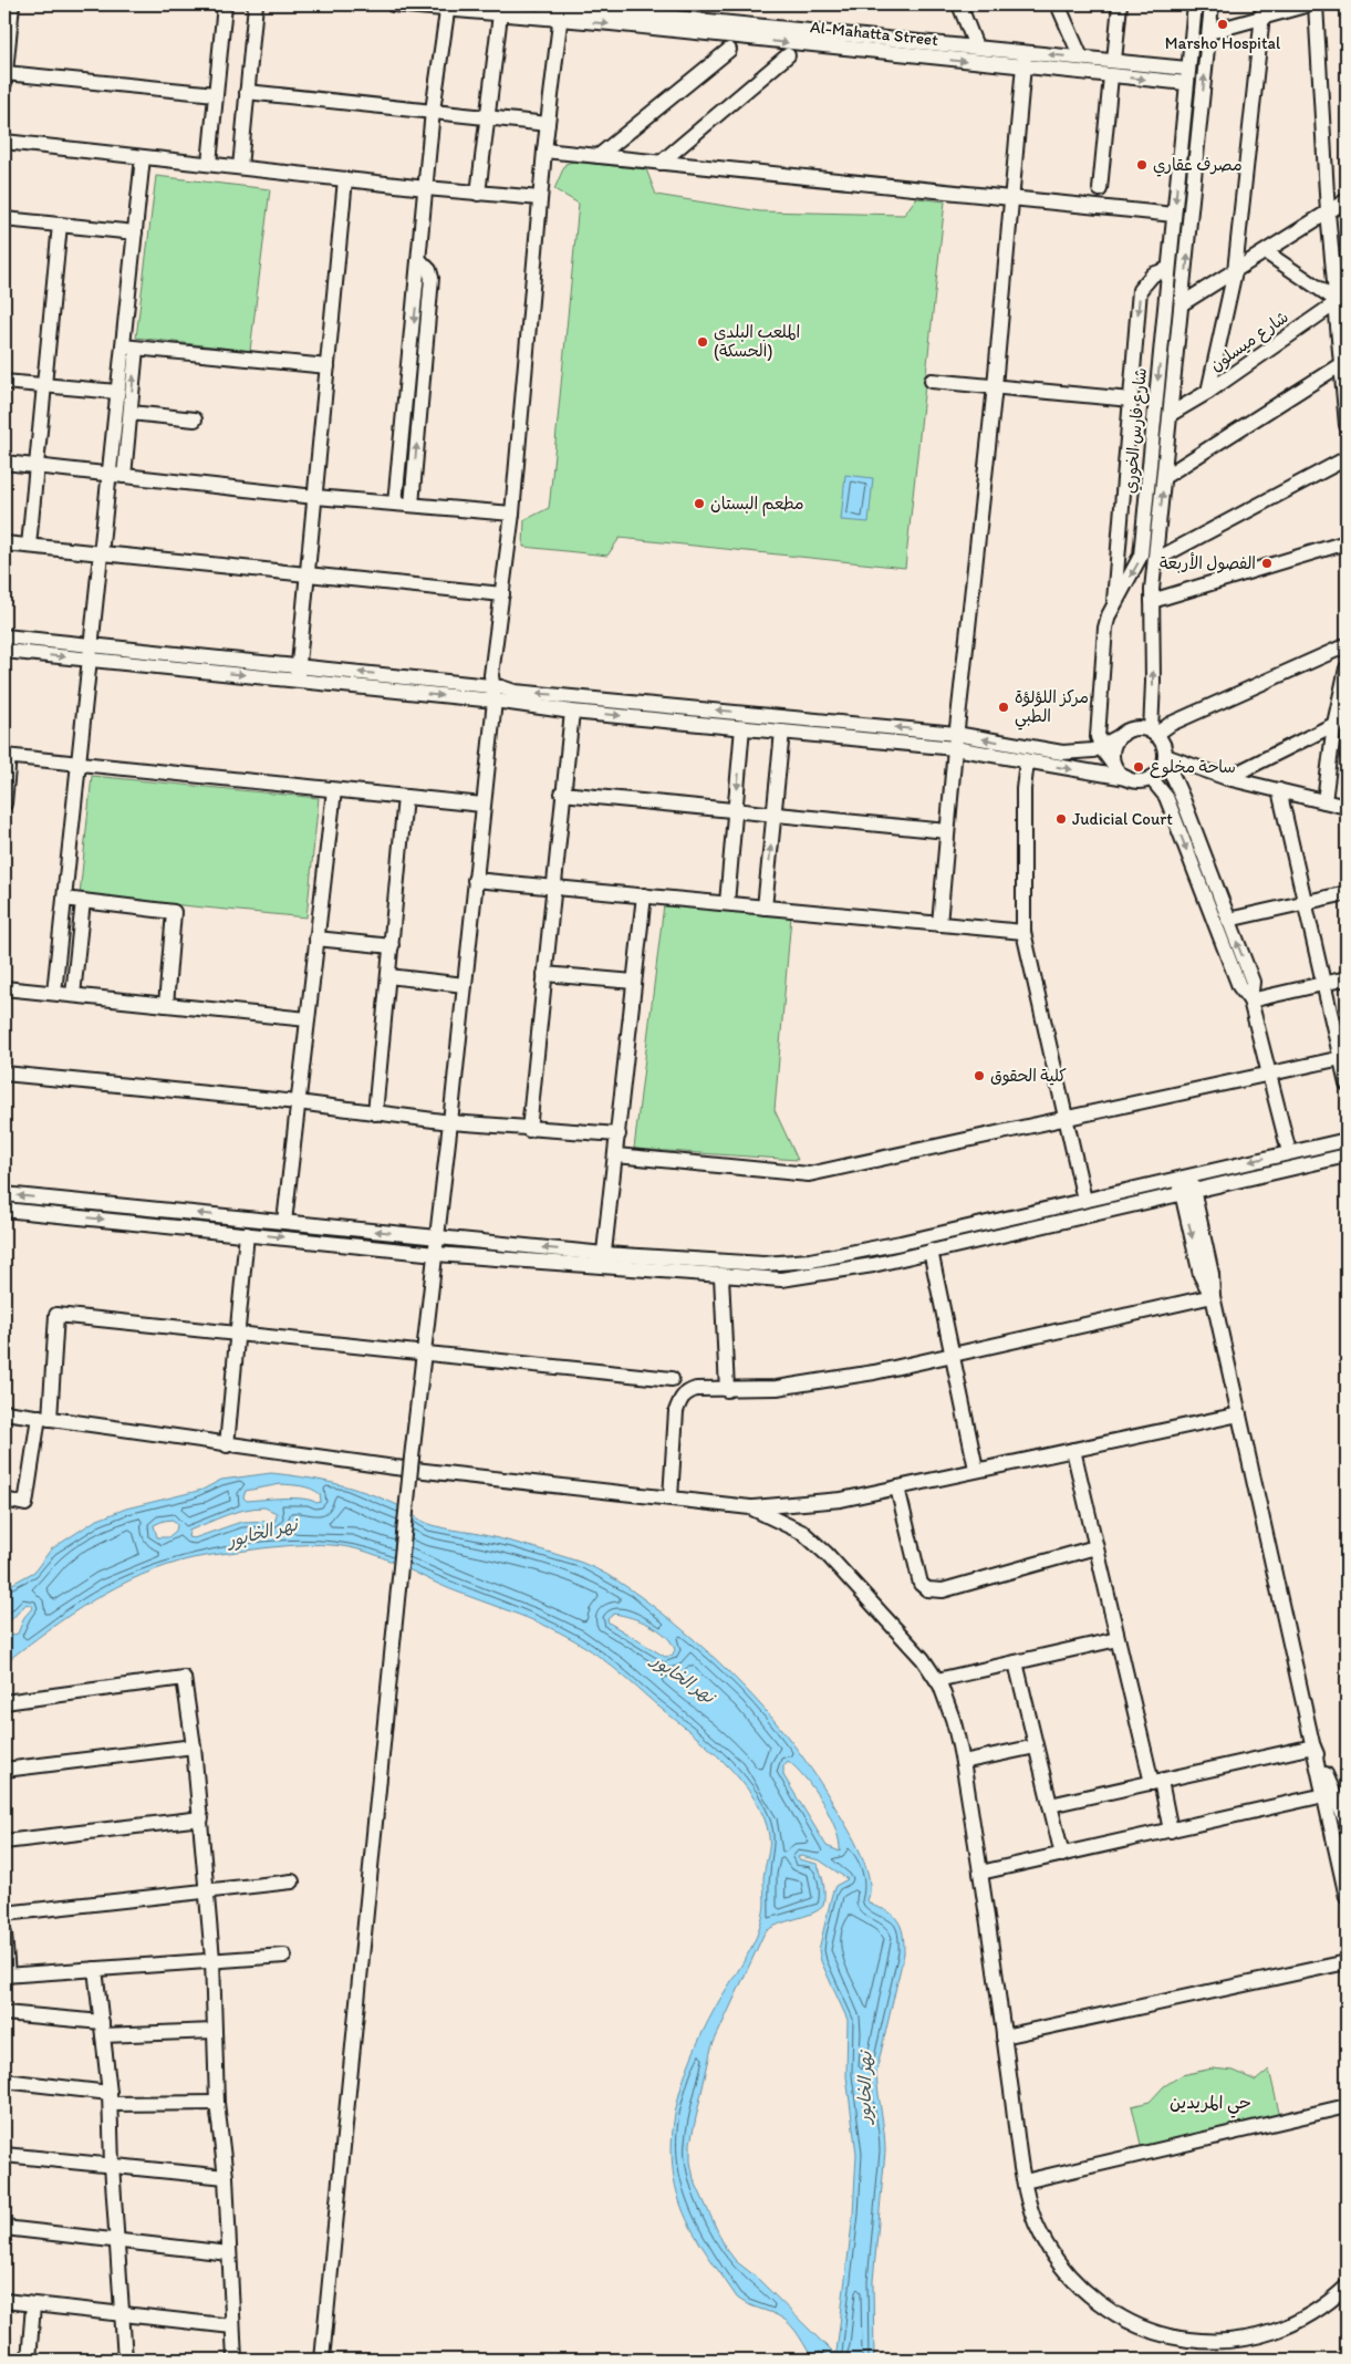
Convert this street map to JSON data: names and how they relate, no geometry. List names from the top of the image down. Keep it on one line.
{"streets":{"street":["Al-Mahatta Street","شارع ميسلون","شارع فارس الخوري"]},"crossings":[["Al-Mahatta Street","شارع فارس الخوري"]],"districts":["حي المريدين"],"water":["نهر الخابور"],"places":["Marsho Hospital","مصرف عقاري","الملعب البلدي (الحسكة)","مطعم البستان","الفصول الأربعة","مركز اللؤلؤة الطبي","ساحة مخلوع","Judicial Court","كلية الحقوق"]}
